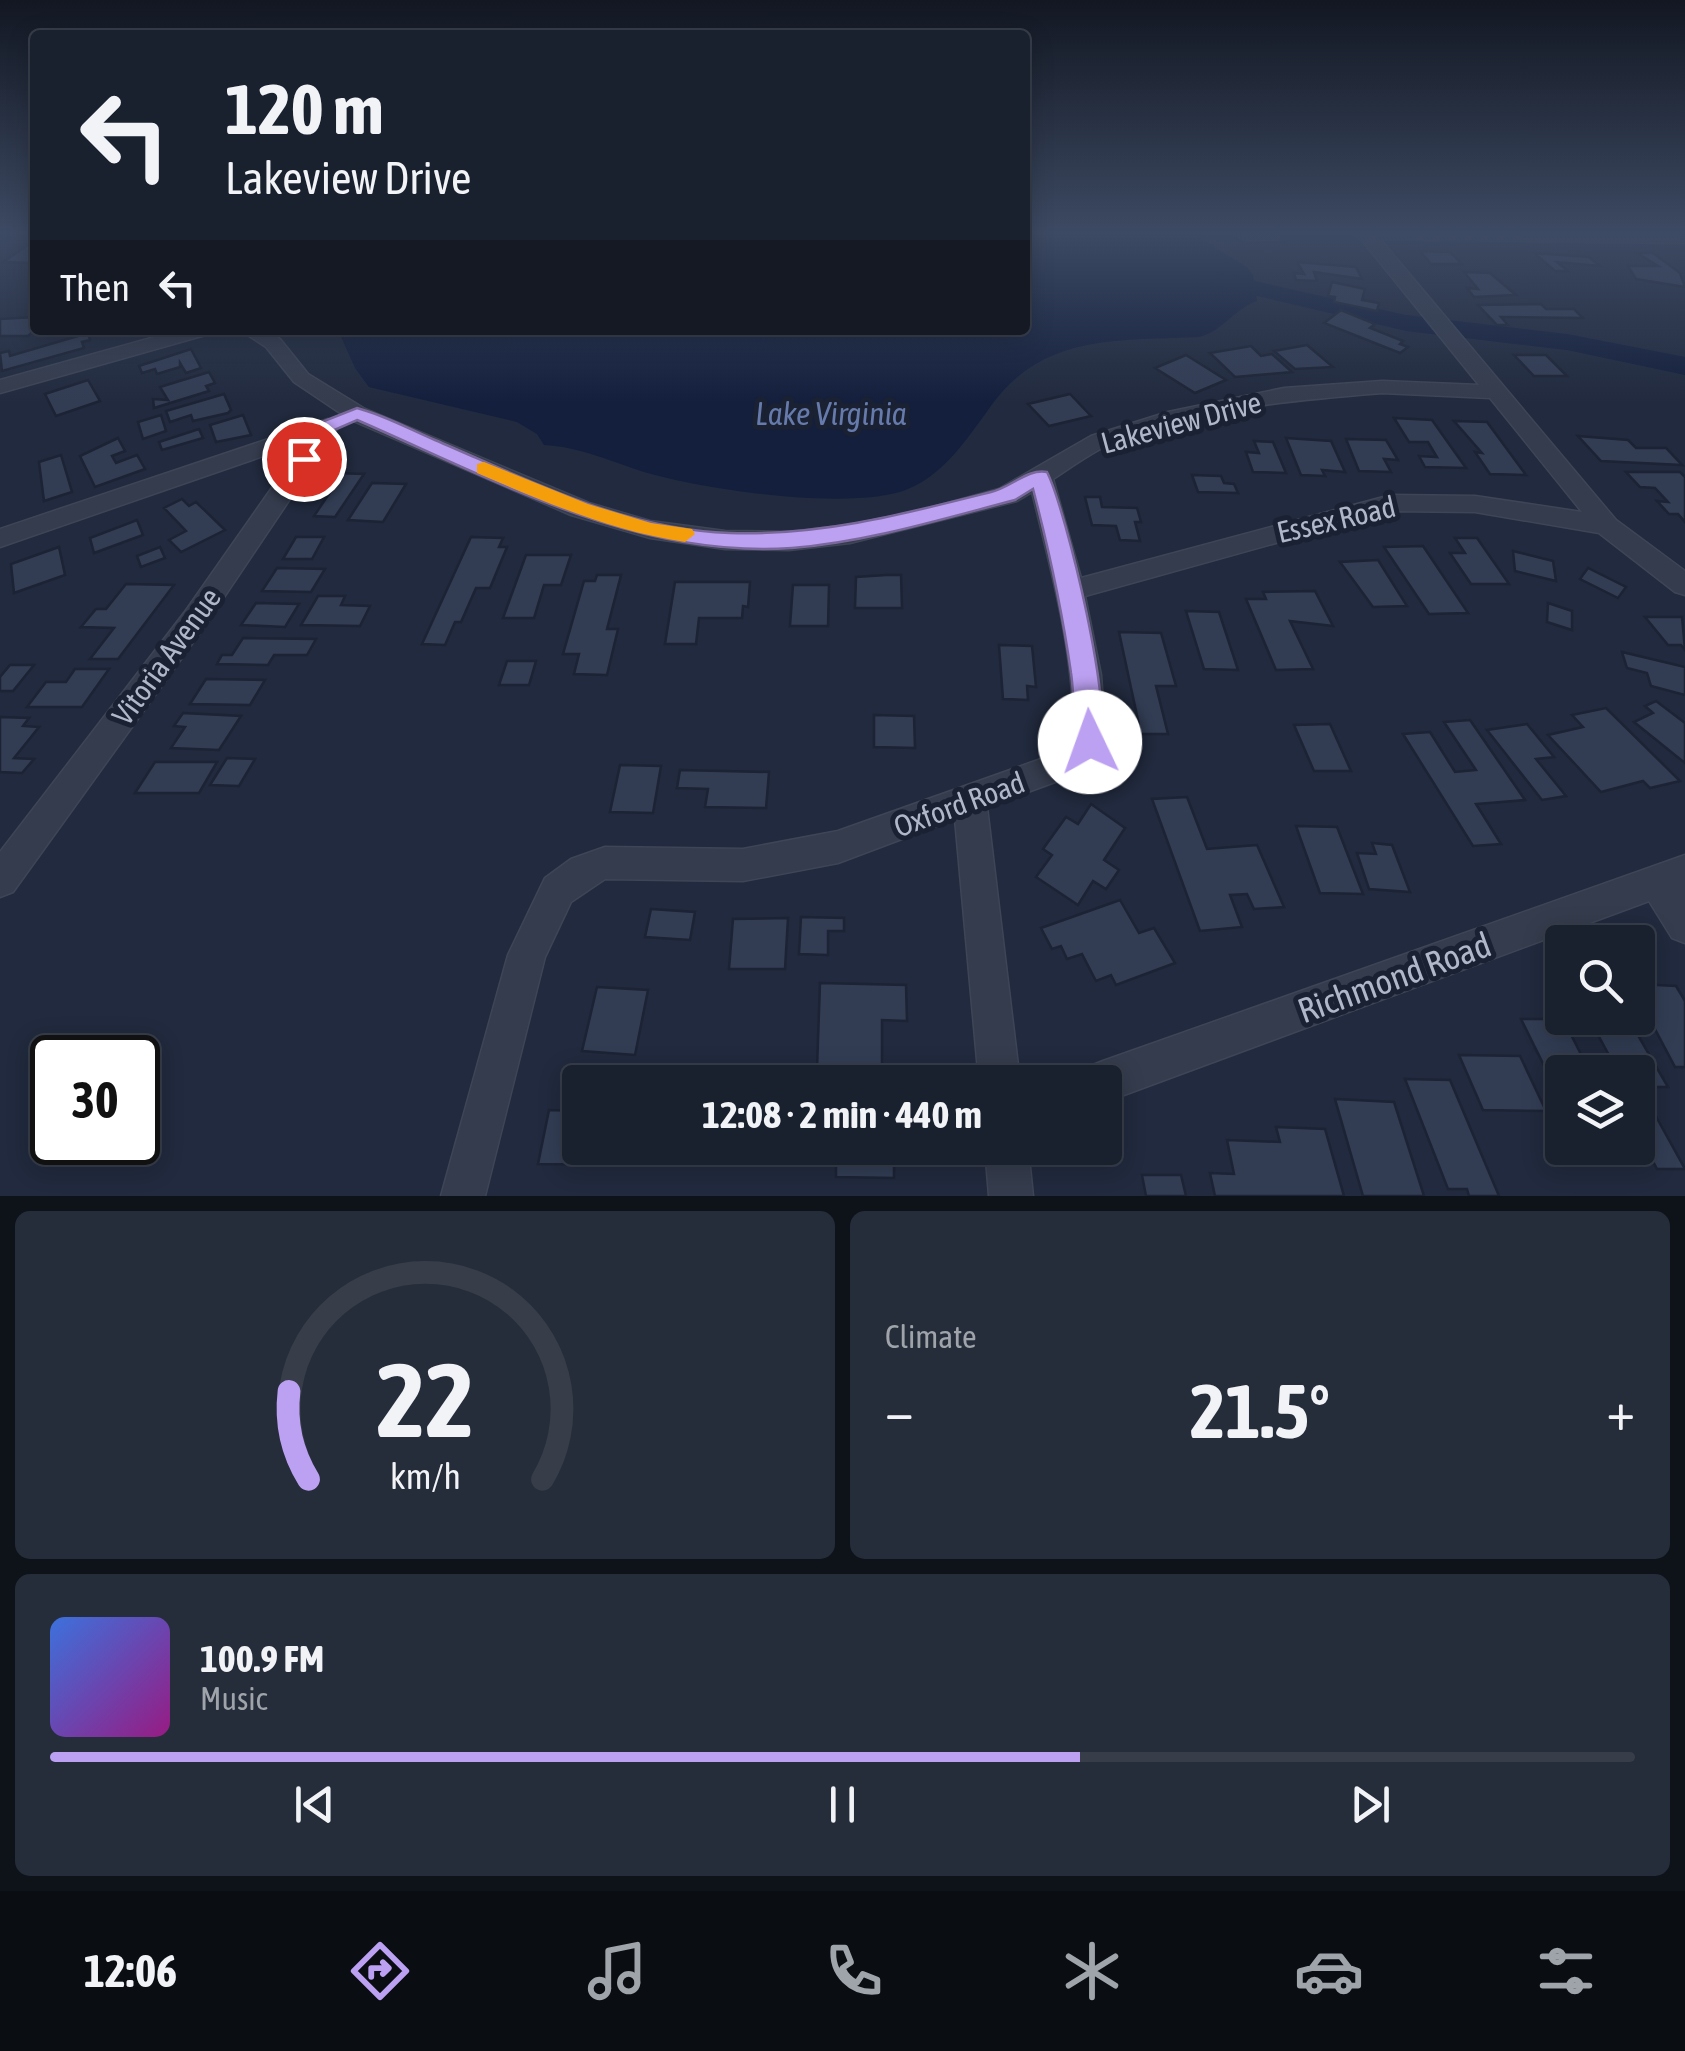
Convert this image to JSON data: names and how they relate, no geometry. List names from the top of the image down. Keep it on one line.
{"streets":{"street":["Lakeview Drive","Essex Road","Vitoria Avenue","Oxford Road","Richmond Road"]},"crossings":[["Lakeview Drive","Oxford Road"],["Essex Road","Oxford Road"]],"water":["Lake Virginia"],"page":{"turn":["120 m","Lakeview Drive"],"then":"Then","limit":"30","trip":"12:08 · 2 min · 440 m","tile":"Climate","heat":["−","21.5°","+"],"song":["100.9 FM","Music"],"tabs":"12:06","gauge":["22","km/h"]}}
